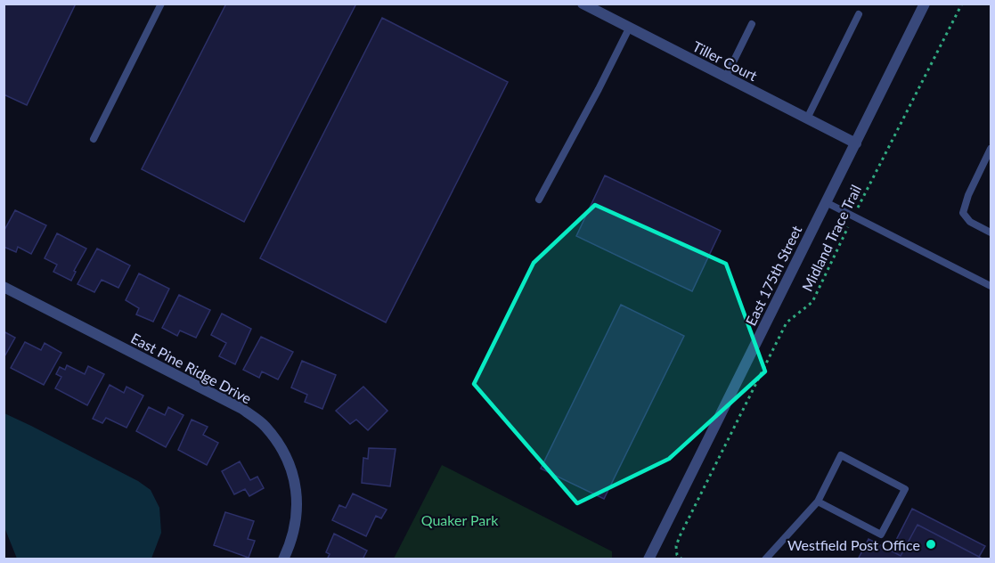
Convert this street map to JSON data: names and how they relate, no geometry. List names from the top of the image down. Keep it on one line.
{"streets":{"street":["Tiller Court","East 175th Street","East Pine Ridge Drive"],"path":["Midland Trace Trail"]},"crossings":[["Tiller Court","East 175th Street"]],"parks":["Quaker Park"],"places":["Westfield Post Office"]}
